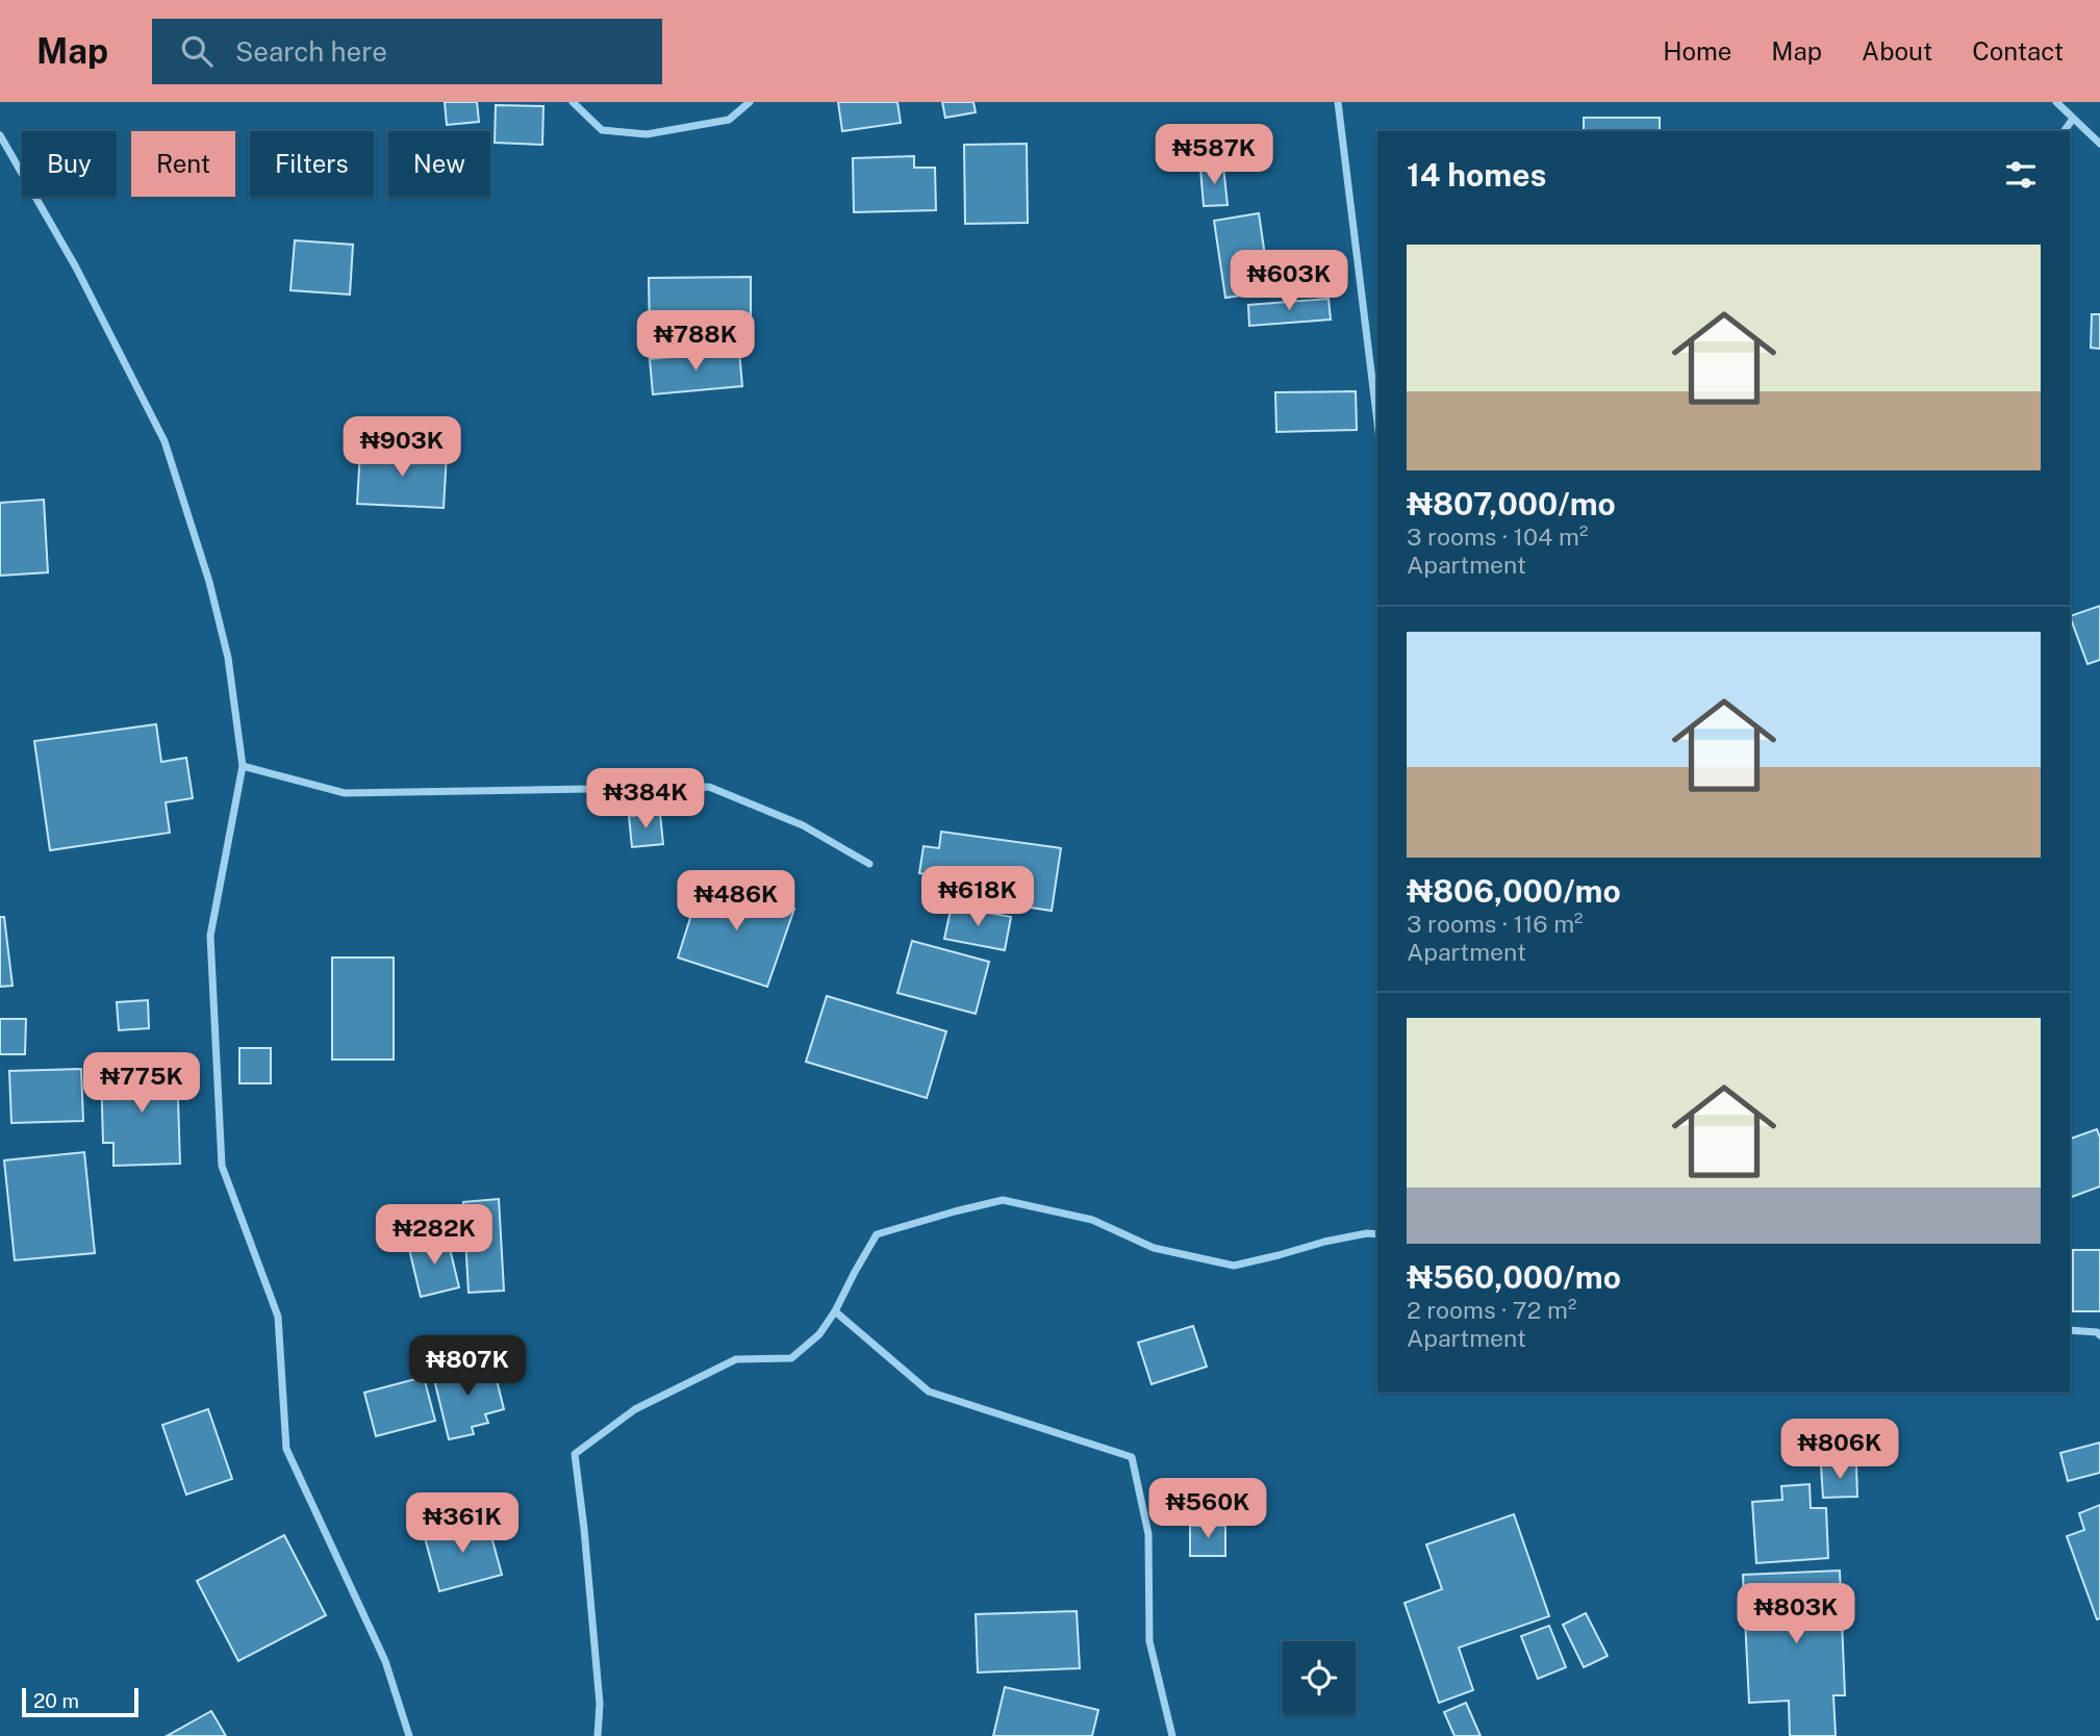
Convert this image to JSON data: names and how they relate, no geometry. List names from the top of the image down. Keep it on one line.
{"scale_bar":"20 m","page":{"header":"Map","search":"Search here","nav":["Home","Map","About","Contact"],"price":["₦587K","₦603K","₦788K","₦903K","₦384K","₦618K","₦486K","₦775K","₦282K","₦807K","₦806K","₦560K","₦361K","₦803K"],"chip":["Buy","Rent","Filters","New"],"heading":"14 homes","list":[{"name":"₦807,000/mo","note":"3 rooms · 104 m² · Apartment"},{"name":"₦806,000/mo","note":"3 rooms · 116 m² · Apartment"},{"name":"₦560,000/mo","note":"2 rooms · 72 m² · Apartment"}],"scale":"20 m"}}
